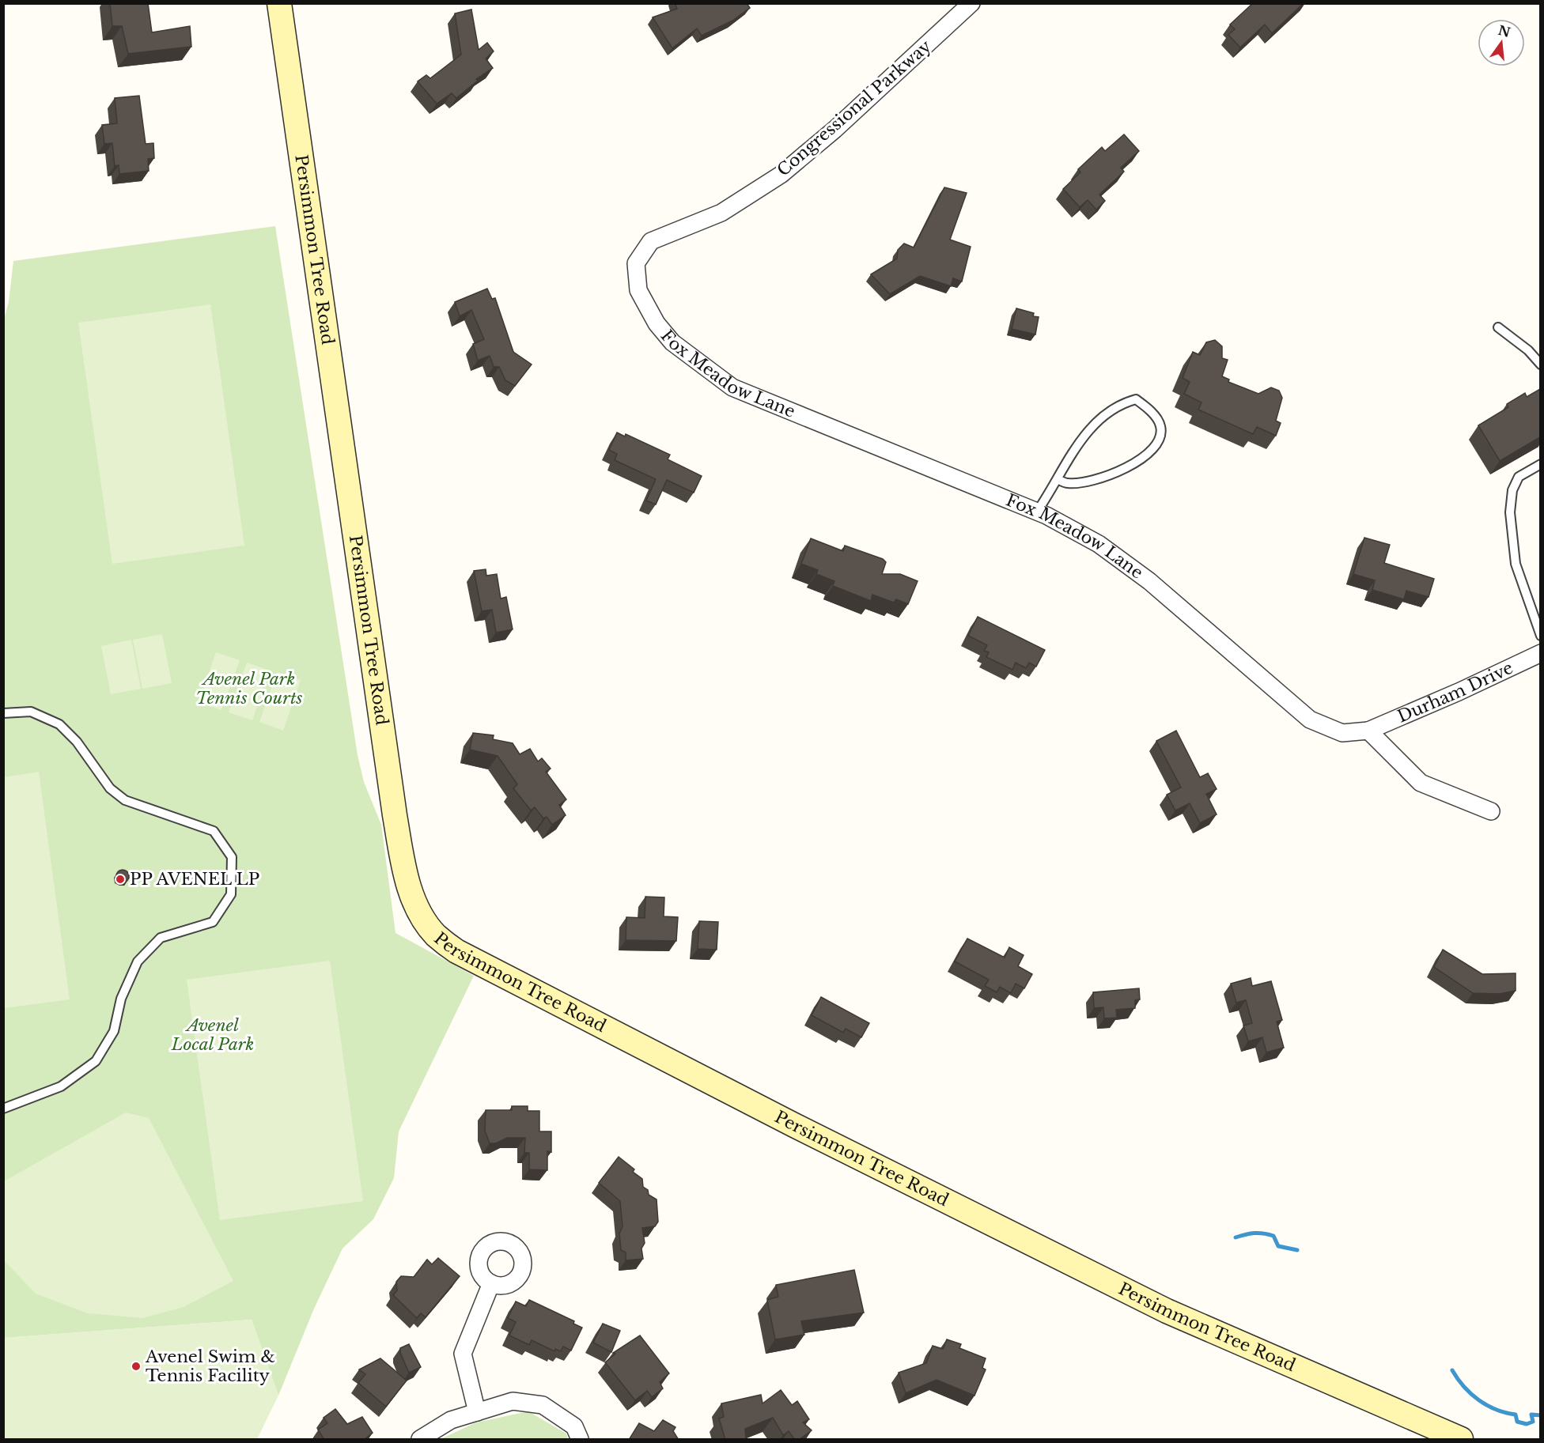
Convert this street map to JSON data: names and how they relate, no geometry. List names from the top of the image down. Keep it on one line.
{"streets":{"main road":["Persimmon Tree Road"],"street":["Congressional Parkway","Fox Meadow Lane","Durham Drive"]},"crossings":[["Congressional Parkway","Fox Meadow Lane"],["Fox Meadow Lane","Durham Drive"]],"parks":["Avenel Park Tennis Courts","Avenel Local Park"],"places":["PP AVENEL LP","Avenel Swim & Tennis Facility"],"north":"top"}
